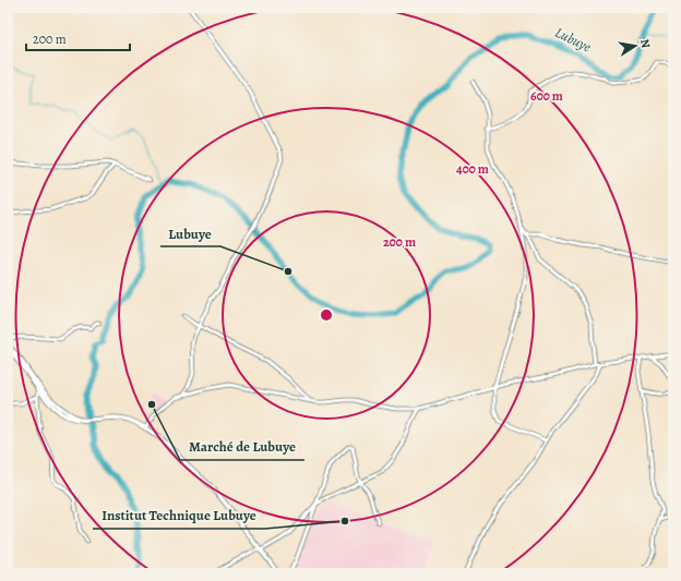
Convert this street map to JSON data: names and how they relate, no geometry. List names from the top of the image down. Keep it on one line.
{"water":["Lubuye"],"places":["Lubuye","Marché de Lubuye","Institut Technique Lubuye"],"scale_bar":"200 m","north":"right","rings":["600 m","400 m","200 m"]}
